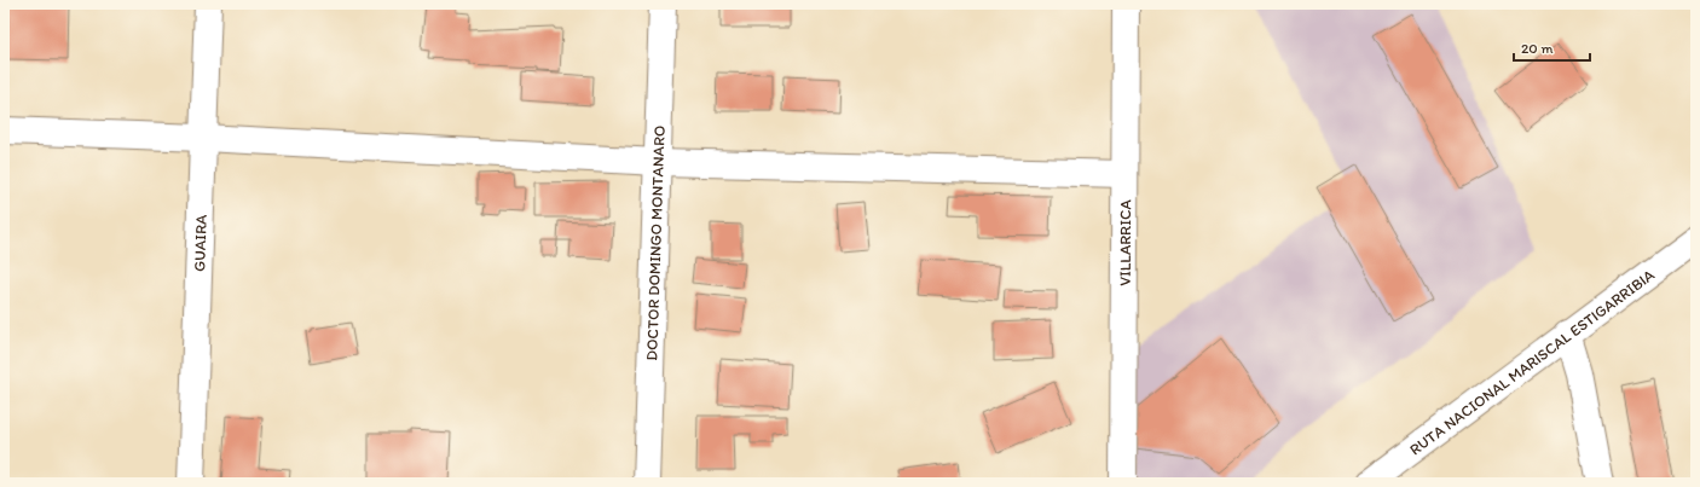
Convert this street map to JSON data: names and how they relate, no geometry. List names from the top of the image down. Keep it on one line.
{"streets":{"street":["GUAIRA","VILLARRICA","DOCTOR DOMINGO MONTANARO","RUTA NACIONAL MARISCAL ESTIGARRIBIA"]},"scale_bar":"20 m"}
